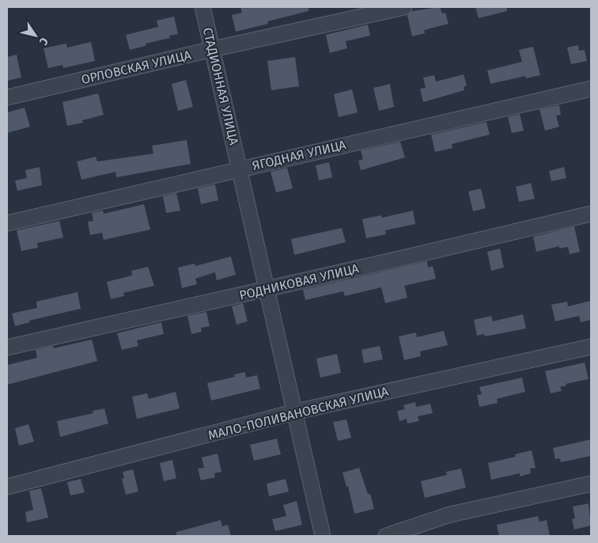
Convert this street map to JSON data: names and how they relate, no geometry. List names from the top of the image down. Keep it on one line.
{"streets":{"street":["ОРЛОВСКАЯ УЛИЦА","СТАДИОННАЯ УЛИЦА","ЯГОДНАЯ УЛИЦА","РОДНИКОВАЯ УЛИЦА","МАЛО-ПОЛИВАНОВСКАЯ УЛИЦА"]},"crossings":[["ОРЛОВСКАЯ УЛИЦА","СТАДИОННАЯ УЛИЦА"],["СТАДИОННАЯ УЛИЦА","ЯГОДНАЯ УЛИЦА"],["СТАДИОННАЯ УЛИЦА","РОДНИКОВАЯ УЛИЦА"],["СТАДИОННАЯ УЛИЦА","МАЛО-ПОЛИВАНОВСКАЯ УЛИЦА"]],"north":"bottom right"}
